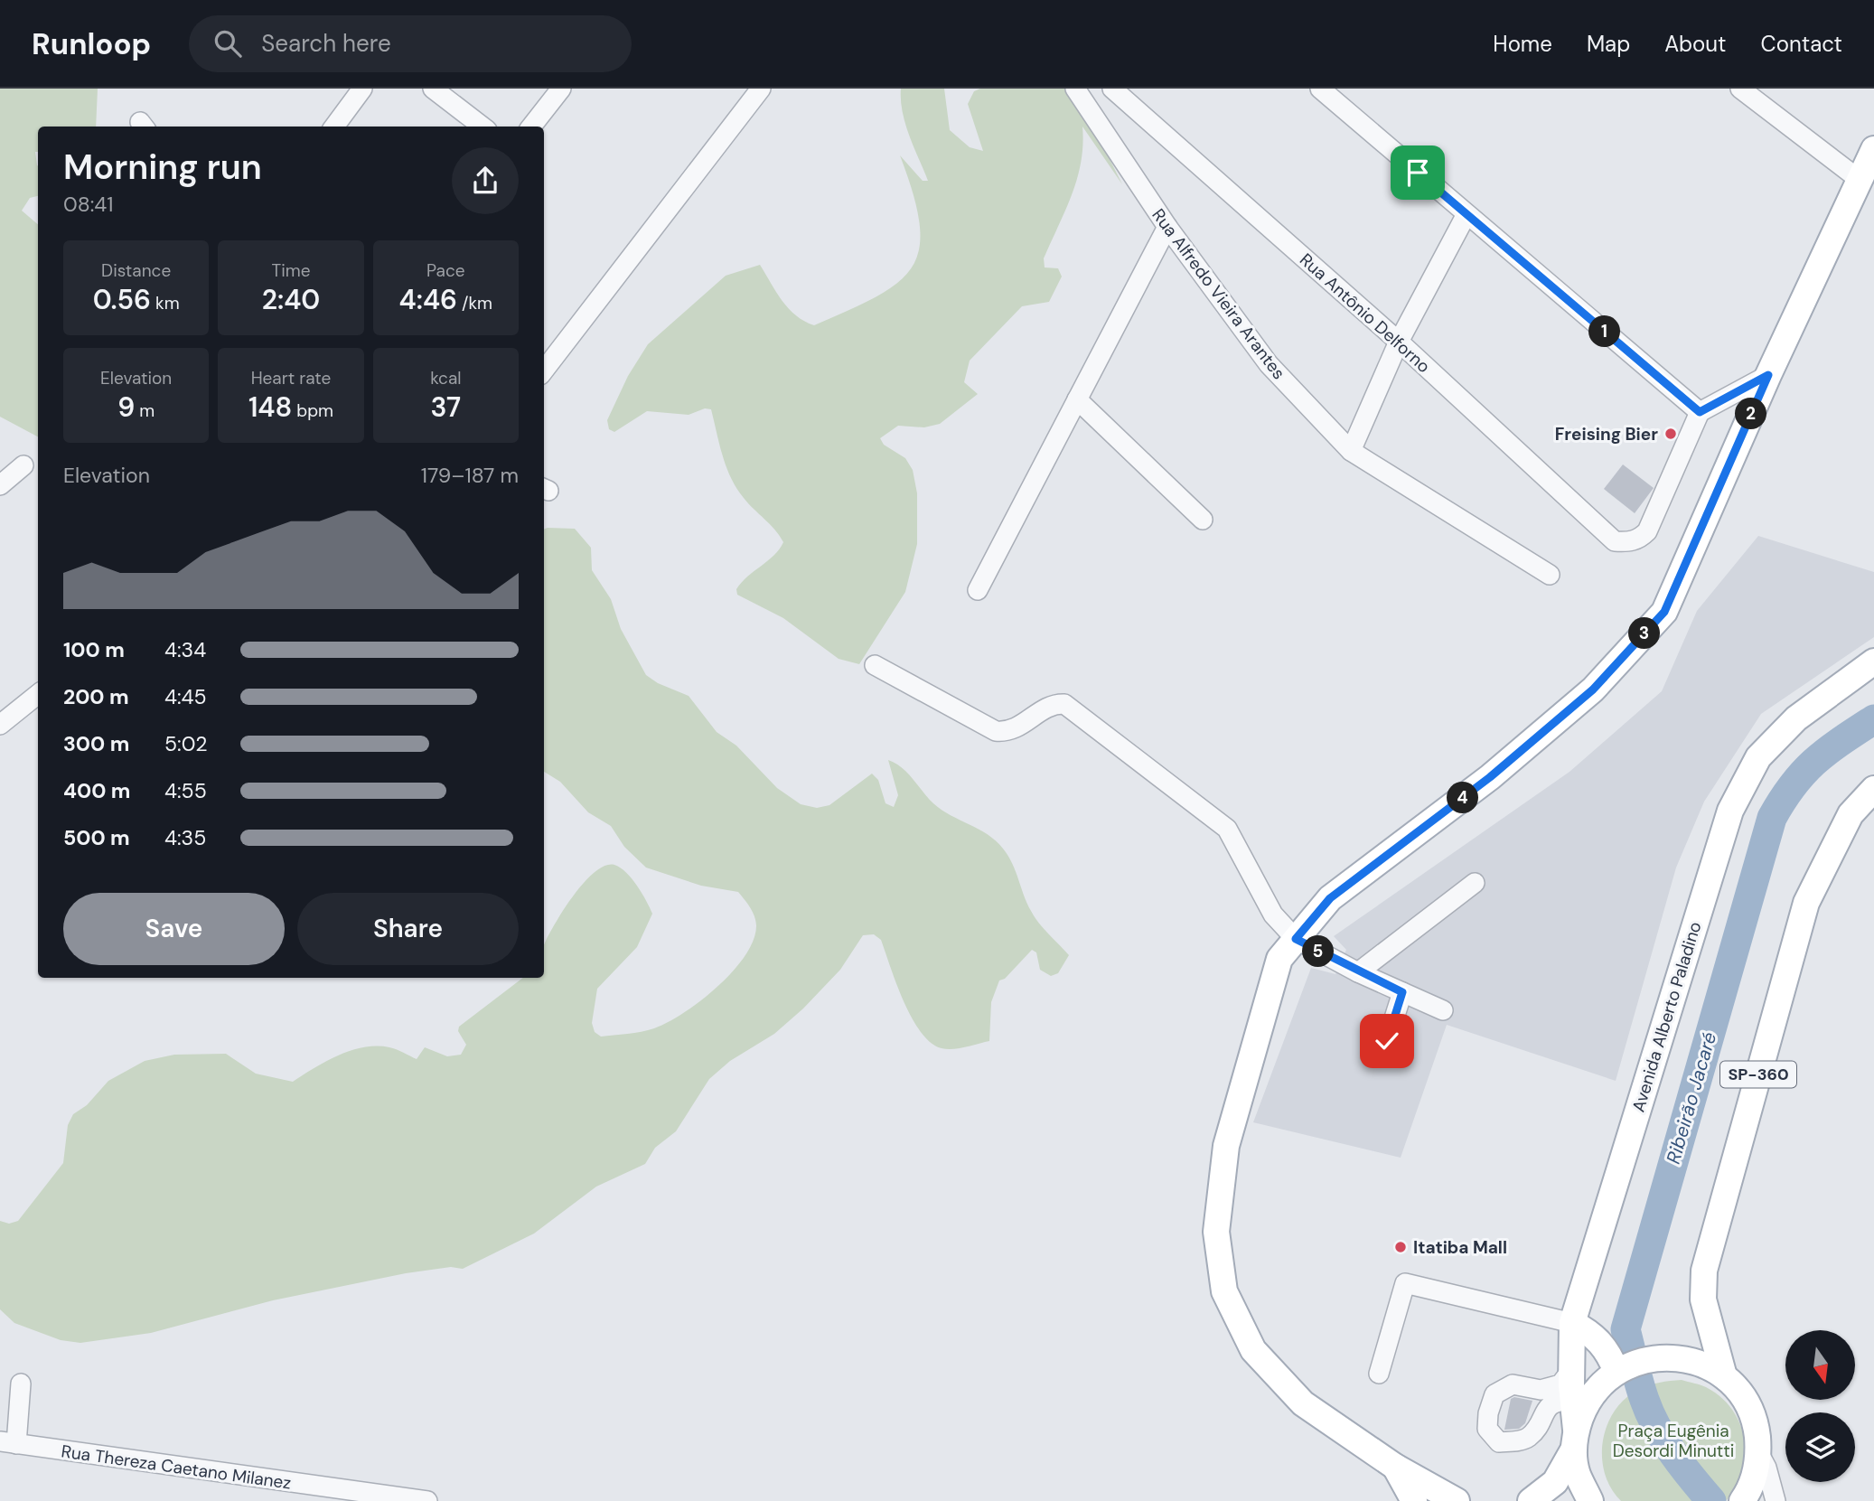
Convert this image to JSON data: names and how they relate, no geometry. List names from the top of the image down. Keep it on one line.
{"streets":{"main road":["Avenida Alberto Paladino","SP-360"],"street":["Rua Alfredo Vieira Arantes","Rua Antônio Delforno","Rua Thereza Caetano Milanez"]},"crossings":[["Avenida Alberto Paladino","SP-360"]],"water":["Ribeirão Jacaré"],"parks":["Praça Eugênia Desordi Minutti"],"places":["Freising Bier","Itatiba Mall"],"north":"bottom","page":{"header":"Runloop","search":"Search here","nav":["Home","Map","About","Contact"],"heading":["Morning run","08:41"],"stats":[["Distance","0.56 km"],["Time","2:40"],["Pace","4:46 /km"],["Elevation","9 m"],["Heart rate","148 bpm"],["kcal","37"]],"pins":["1","2","3","4","5"],"chart":["Elevation","179–187 m"],"list":[{"name":"100 m","note":"4:34"},{"name":"200 m","note":"4:45"},{"name":"300 m","note":"5:02"},{"name":"400 m","note":"4:55"},{"name":"500 m","note":"4:35"}],"buttons":["Save","Share"]}}
